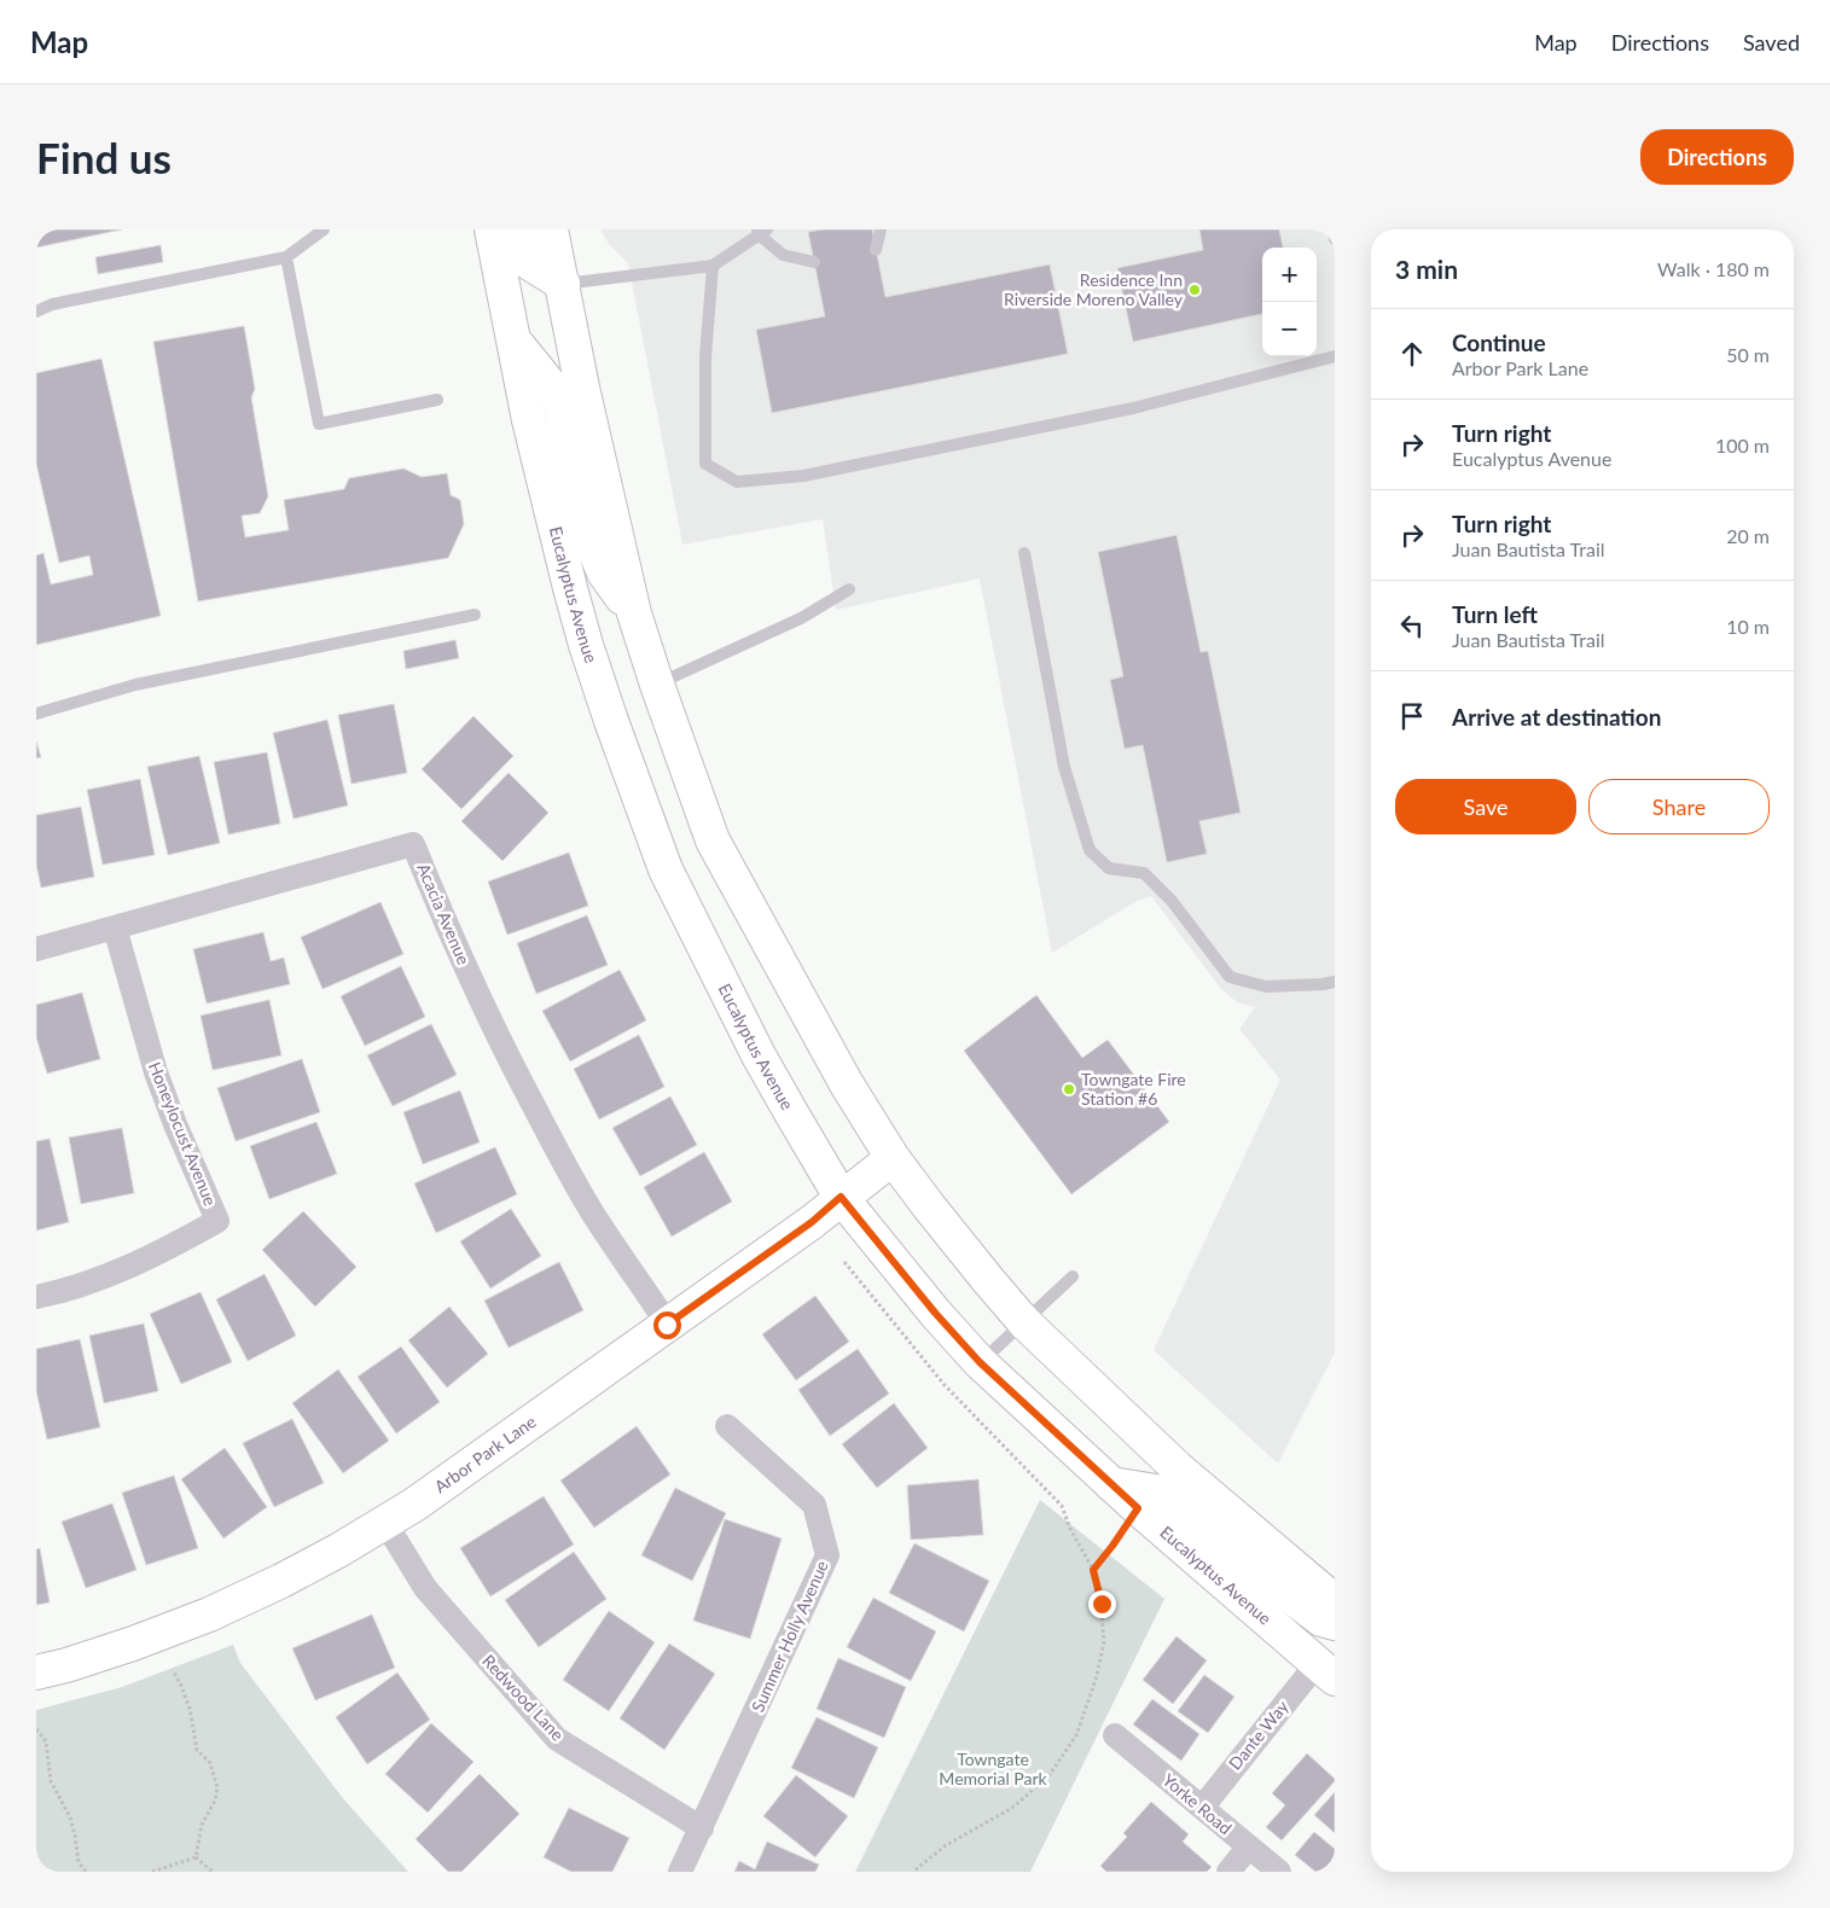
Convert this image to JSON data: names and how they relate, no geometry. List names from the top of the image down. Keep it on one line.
{"streets":{"main road":["Eucalyptus Avenue","Arbor Park Lane"],"street":["Acacia Avenue","Honeylocust Avenue","Summer Holly Avenue","Redwood Lane","Dante Way","Yorke Road"]},"crossings":[["Eucalyptus Avenue","Arbor Park Lane"],["Eucalyptus Avenue","Dante Way"],["Acacia Avenue","Honeylocust Avenue"],["Acacia Avenue","Arbor Park Lane"],["Arbor Park Lane","Redwood Lane"],["Summer Holly Avenue","Redwood Lane"],["Dante Way","Yorke Road"]],"parks":["Towngate Memorial Park"],"places":["Residence Inn Riverside Moreno Valley","Towngate Fire Station #6"],"page":{"header":"Map","nav":["Map","Directions","Saved"],"buttons":["Directions",["Save","Share"]],"title":"Find us","heading":["3 min","Walk · 180 m"],"map_buttons":["+","−"],"list":[["Continue","Arbor Park Lane","50 m"],["Turn right","Eucalyptus Avenue","100 m"],["Turn right","Juan Bautista Trail","20 m"],["Turn left","Juan Bautista Trail","10 m"],"Arrive at destination"]}}
